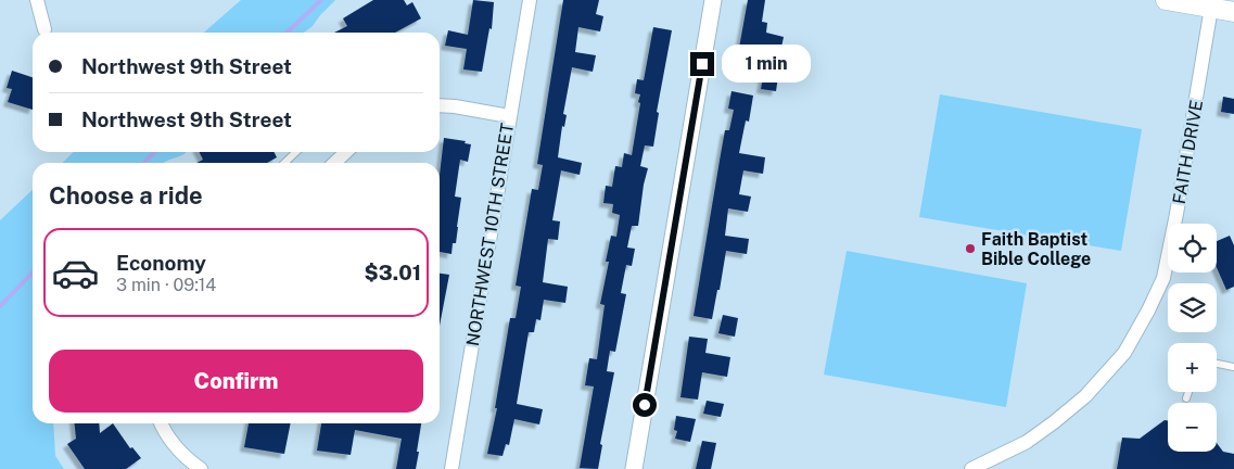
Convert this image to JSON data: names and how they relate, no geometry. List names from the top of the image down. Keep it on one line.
{"streets":{"street":["FAITH DRIVE","NORTHWEST 10TH STREET"]},"places":["Faith Baptist Bible College"],"page":{"banner":["Northwest 9th Street","Northwest 9th Street"],"bubble":"1 min","heading":"Choose a ride","map_buttons":["+","−"],"list":[{"name":"Economy","note":"3 min · 09:14","value":"$3.01"}],"buttons":"Confirm"}}
